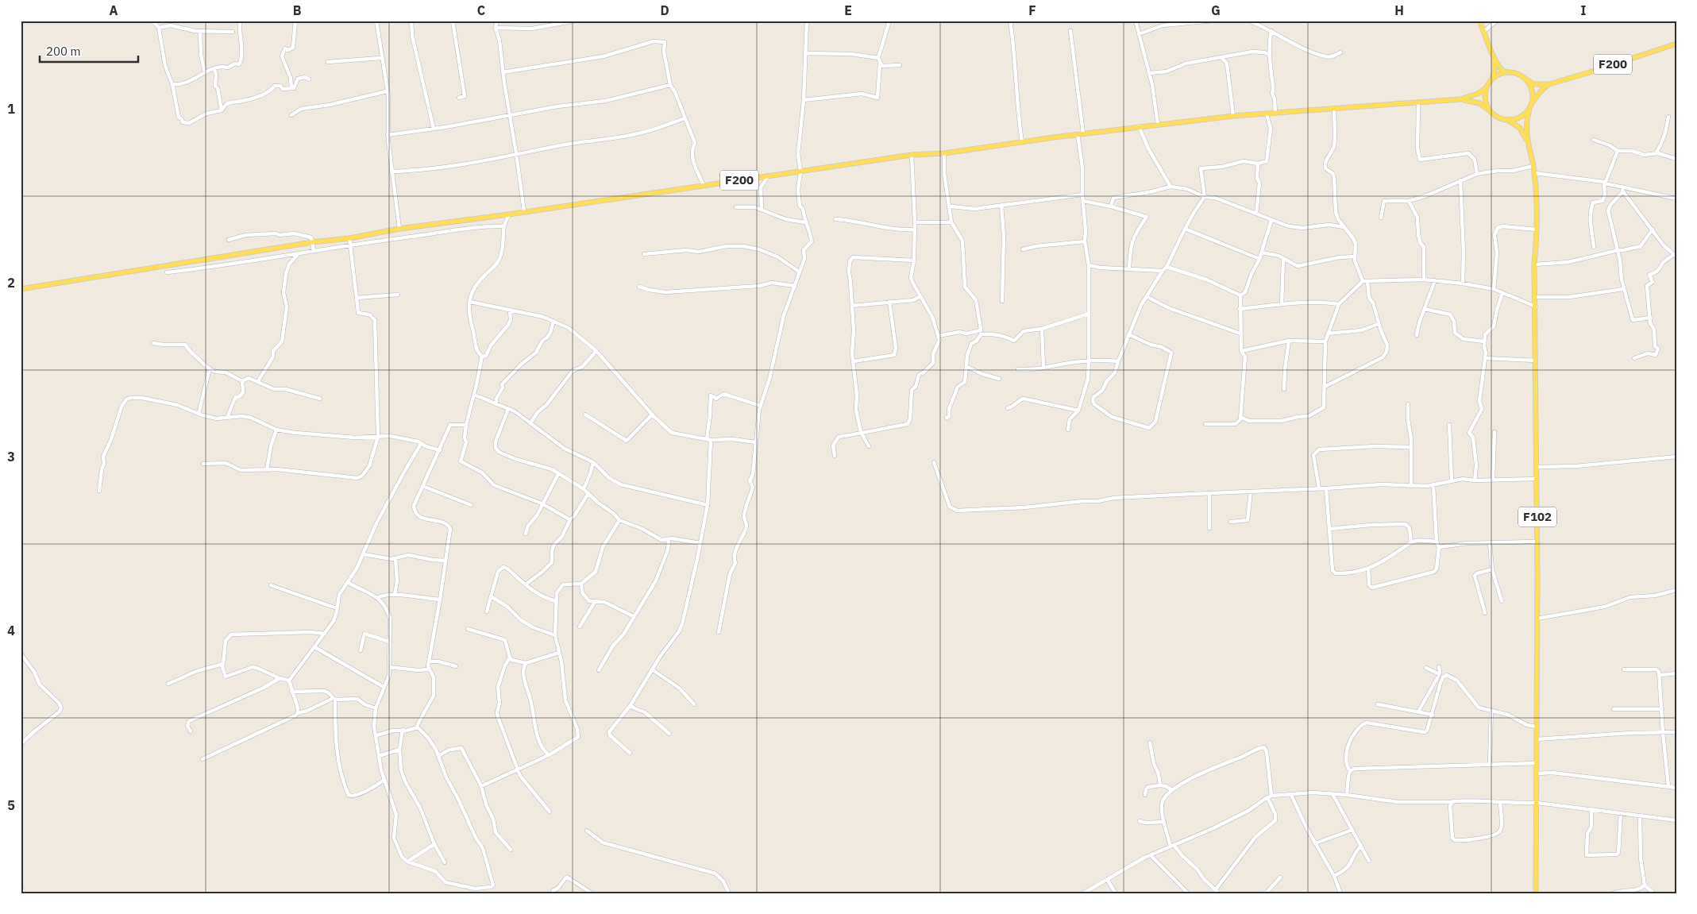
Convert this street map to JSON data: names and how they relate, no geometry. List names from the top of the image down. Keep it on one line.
{"streets":{"main road":["F200","F102"]},"crossings":[["F200","F102"]],"scale_bar":"200 m","grid":{"columns":["A","B","C","D","E","F","G","H","I"],"rows":["1","2","3","4","5"]}}
